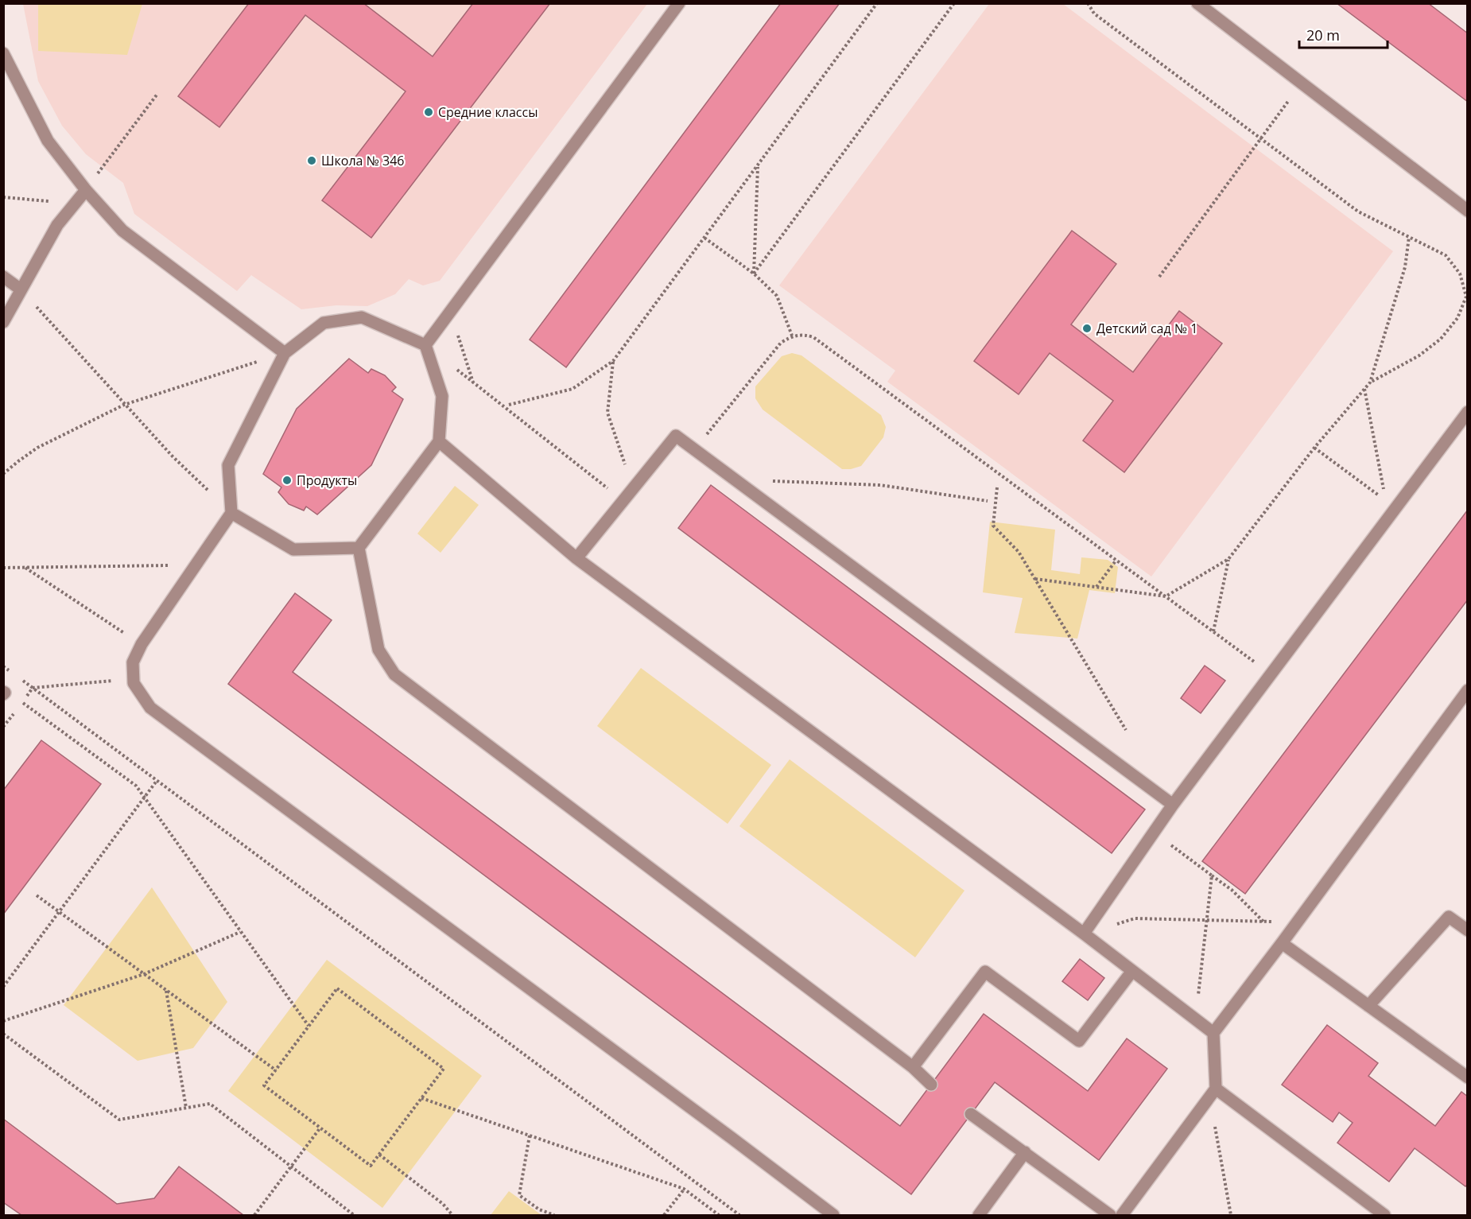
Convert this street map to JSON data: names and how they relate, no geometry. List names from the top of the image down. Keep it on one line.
{"places":["Средние классы","Школа № 346","Детский сад № 1","Продукты"],"scale_bar":"20 m"}
